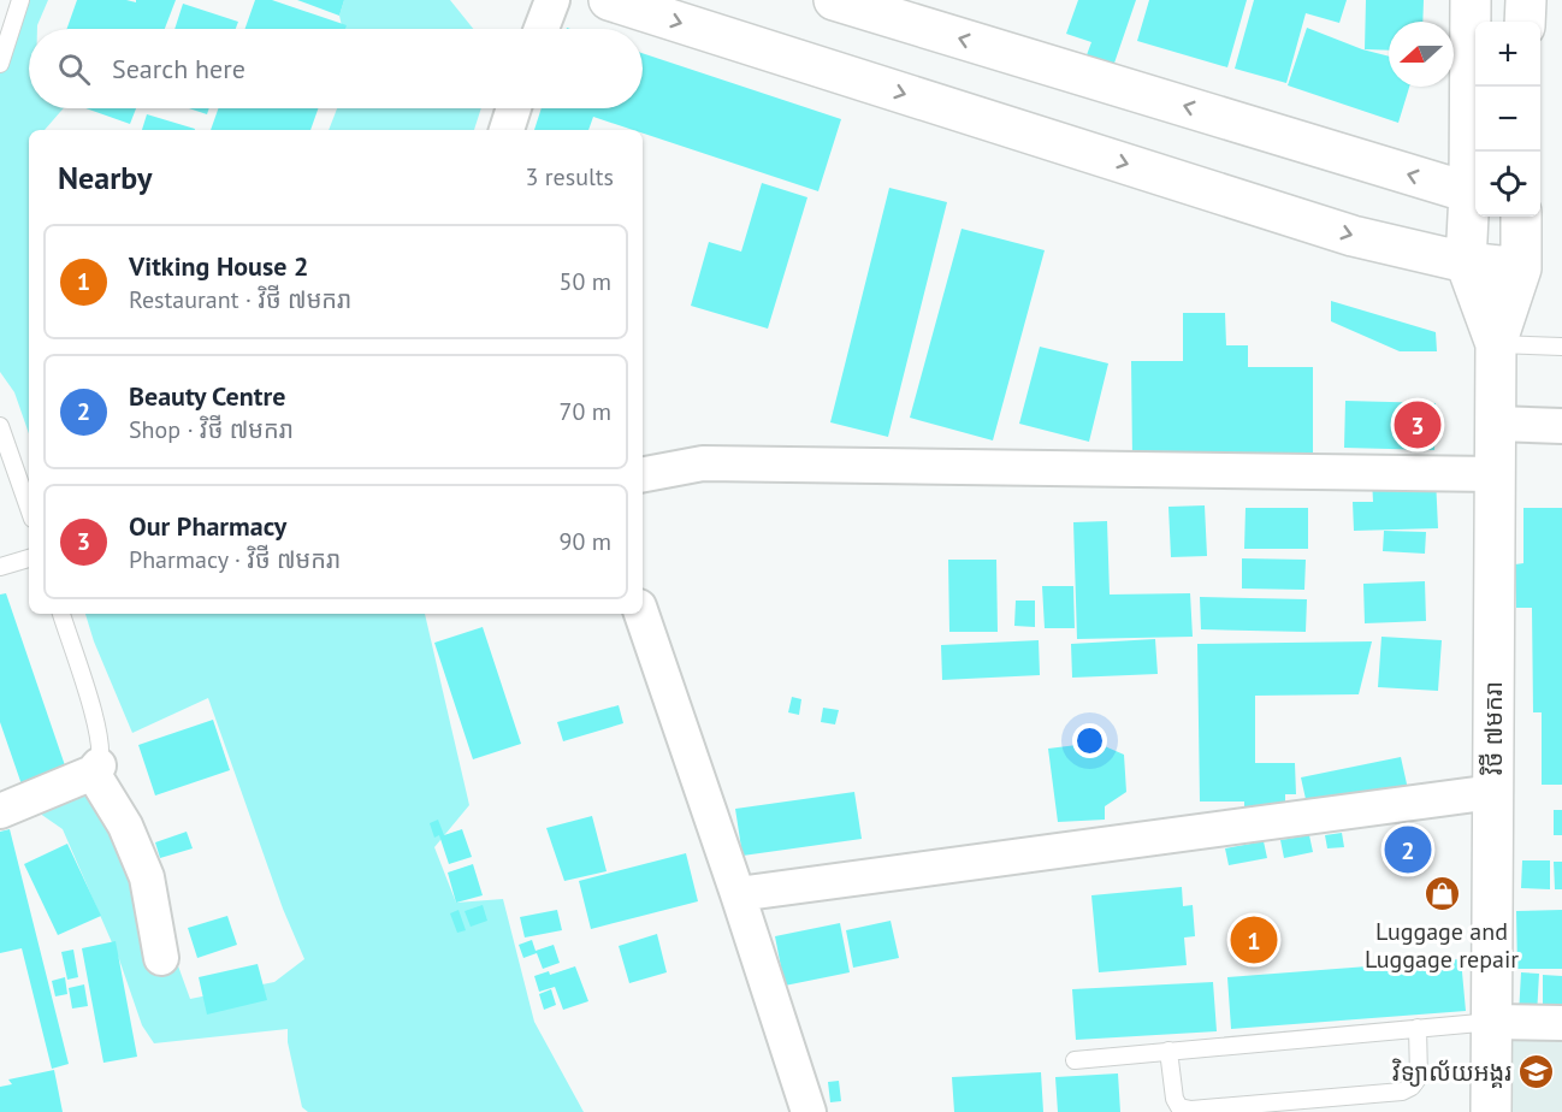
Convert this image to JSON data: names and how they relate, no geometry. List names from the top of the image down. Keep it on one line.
{"streets":{"main road":["វិថី ៧មករា"]},"places":{"shop":["Luggage and Luggage repair"],"school or university":["វិទ្យាល័យអង្គរ"]},"north":"left","page":{"map_buttons":["+","−"],"search":"Search here","heading":["Nearby","3 results"],"list":[{"mark":"1","name":"Vitking House 2","note":"Restaurant · វិថី ៧មករា","value":"50 m"},{"mark":"2","name":"Beauty Centre","note":"Shop · វិថី ៧មករា","value":"70 m"},{"mark":"3","name":"Our Pharmacy","note":"Pharmacy · វិថី ៧មករា","value":"90 m"}],"pins":["3","2","1"]}}
